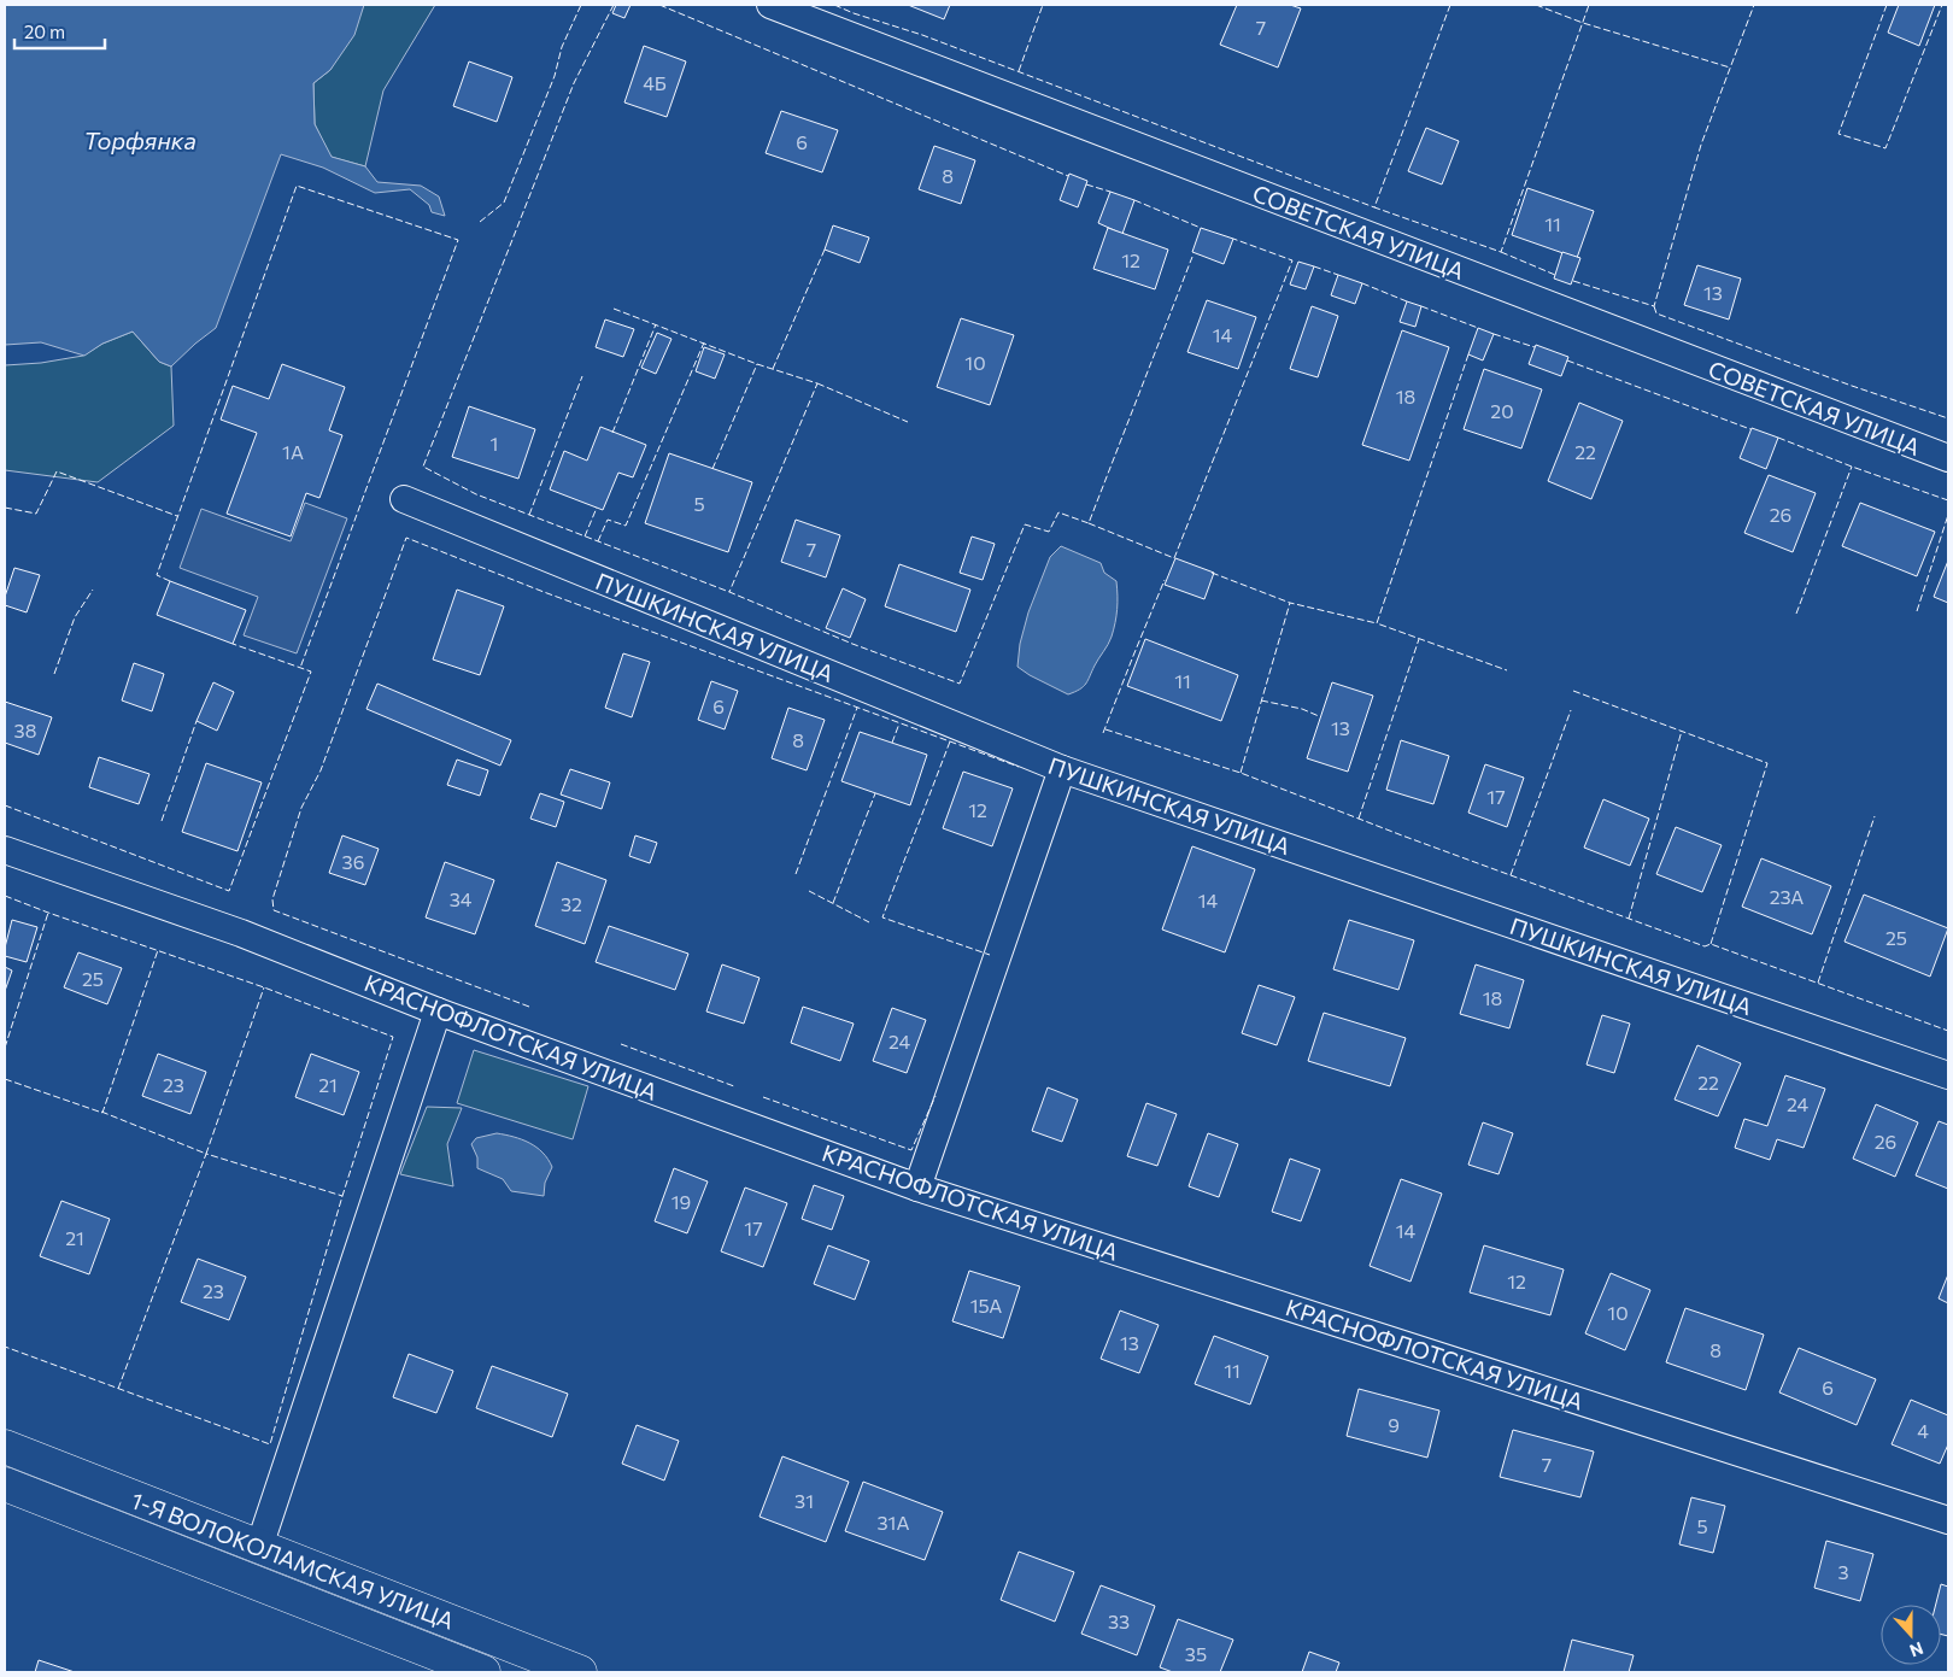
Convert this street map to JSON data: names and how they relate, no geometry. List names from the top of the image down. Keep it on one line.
{"streets":{"main road":["1-Я ВОЛОКОЛАМСКАЯ УЛИЦА"],"street":["СОВЕТСКАЯ УЛИЦА","ПУШКИНСКАЯ УЛИЦА","КРАСНОФЛОТСКАЯ УЛИЦА"]},"water":["Торфянка"],"house_numbers":["7","4Б","6","8","11","12","13","14","10","18","20","1","1А","22","5","26","7","11","6","13","38","8","17","12","36","23А","34","14","32","25","25","18","24","22","23","21","24","26","19","17","14","21","12","23","15А","10","13","8","11","6","9","4","7","31","31А","5","3","33","35"],"scale_bar":"20 m","north":"bottom"}
